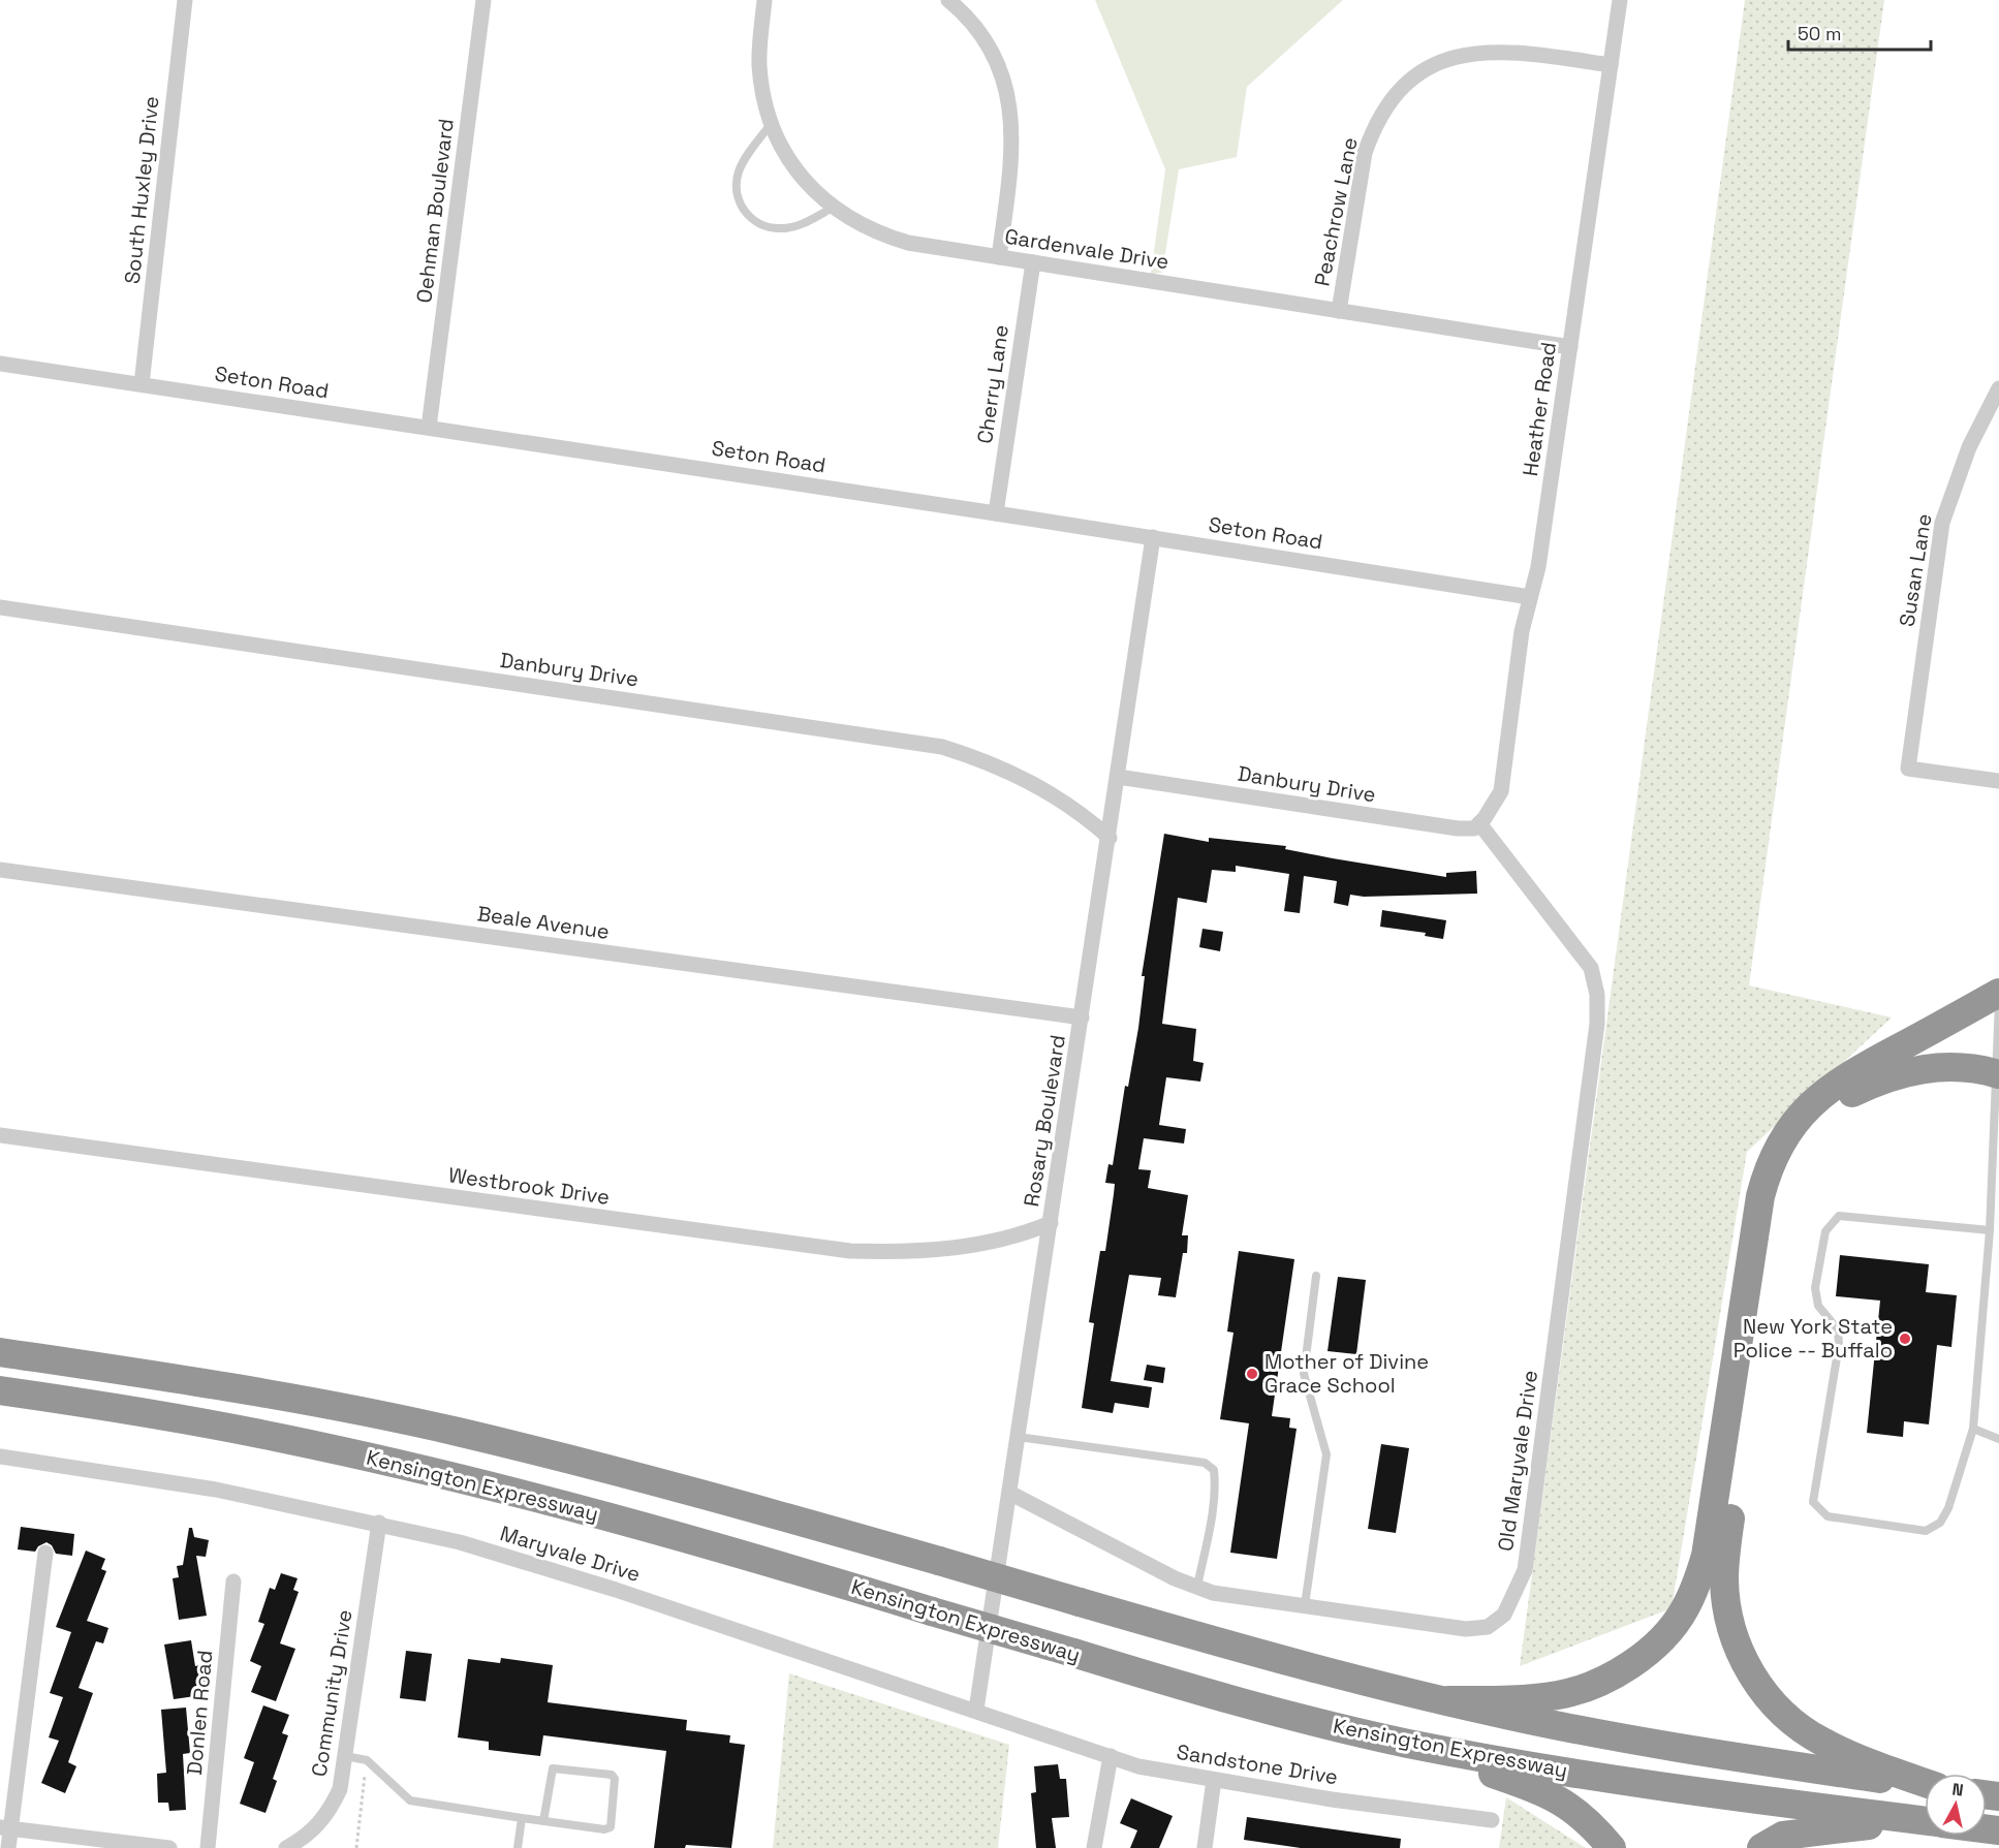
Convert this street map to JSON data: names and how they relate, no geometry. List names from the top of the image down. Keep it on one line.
{"streets":{"highway":["Kensington Expressway"],"street":["South Huxley Drive","Oehman Boulevard","Peachrow Lane","Gardenvale Drive","Seton Road","Cherry Lane","Heather Road","Susan Lane","Danbury Drive","Beale Avenue","Rosary Boulevard","Westbrook Drive","Old Maryvale Drive","Maryvale Drive","Community Drive","Donlen Road","Sandstone Drive"]},"crossings":[["South Huxley Drive","Seton Road"],["Oehman Boulevard","Seton Road"],["Peachrow Lane","Gardenvale Drive"],["Peachrow Lane","Heather Road"],["Gardenvale Drive","Cherry Lane"],["Gardenvale Drive","Heather Road"],["Seton Road","Cherry Lane"],["Seton Road","Heather Road"],["Seton Road","Rosary Boulevard"],["Heather Road","Danbury Drive"],["Heather Road","Old Maryvale Drive"],["Danbury Drive","Rosary Boulevard"],["Danbury Drive","Old Maryvale Drive"],["Beale Avenue","Rosary Boulevard"],["Rosary Boulevard","Westbrook Drive"],["Rosary Boulevard","Old Maryvale Drive"],["Rosary Boulevard","Maryvale Drive"],["Maryvale Drive","Community Drive"],["Maryvale Drive","Sandstone Drive"]],"places":["New York State Police -- Buffalo","Mother of Divine Grace School"],"scale_bar":"50 m","north":"top"}
